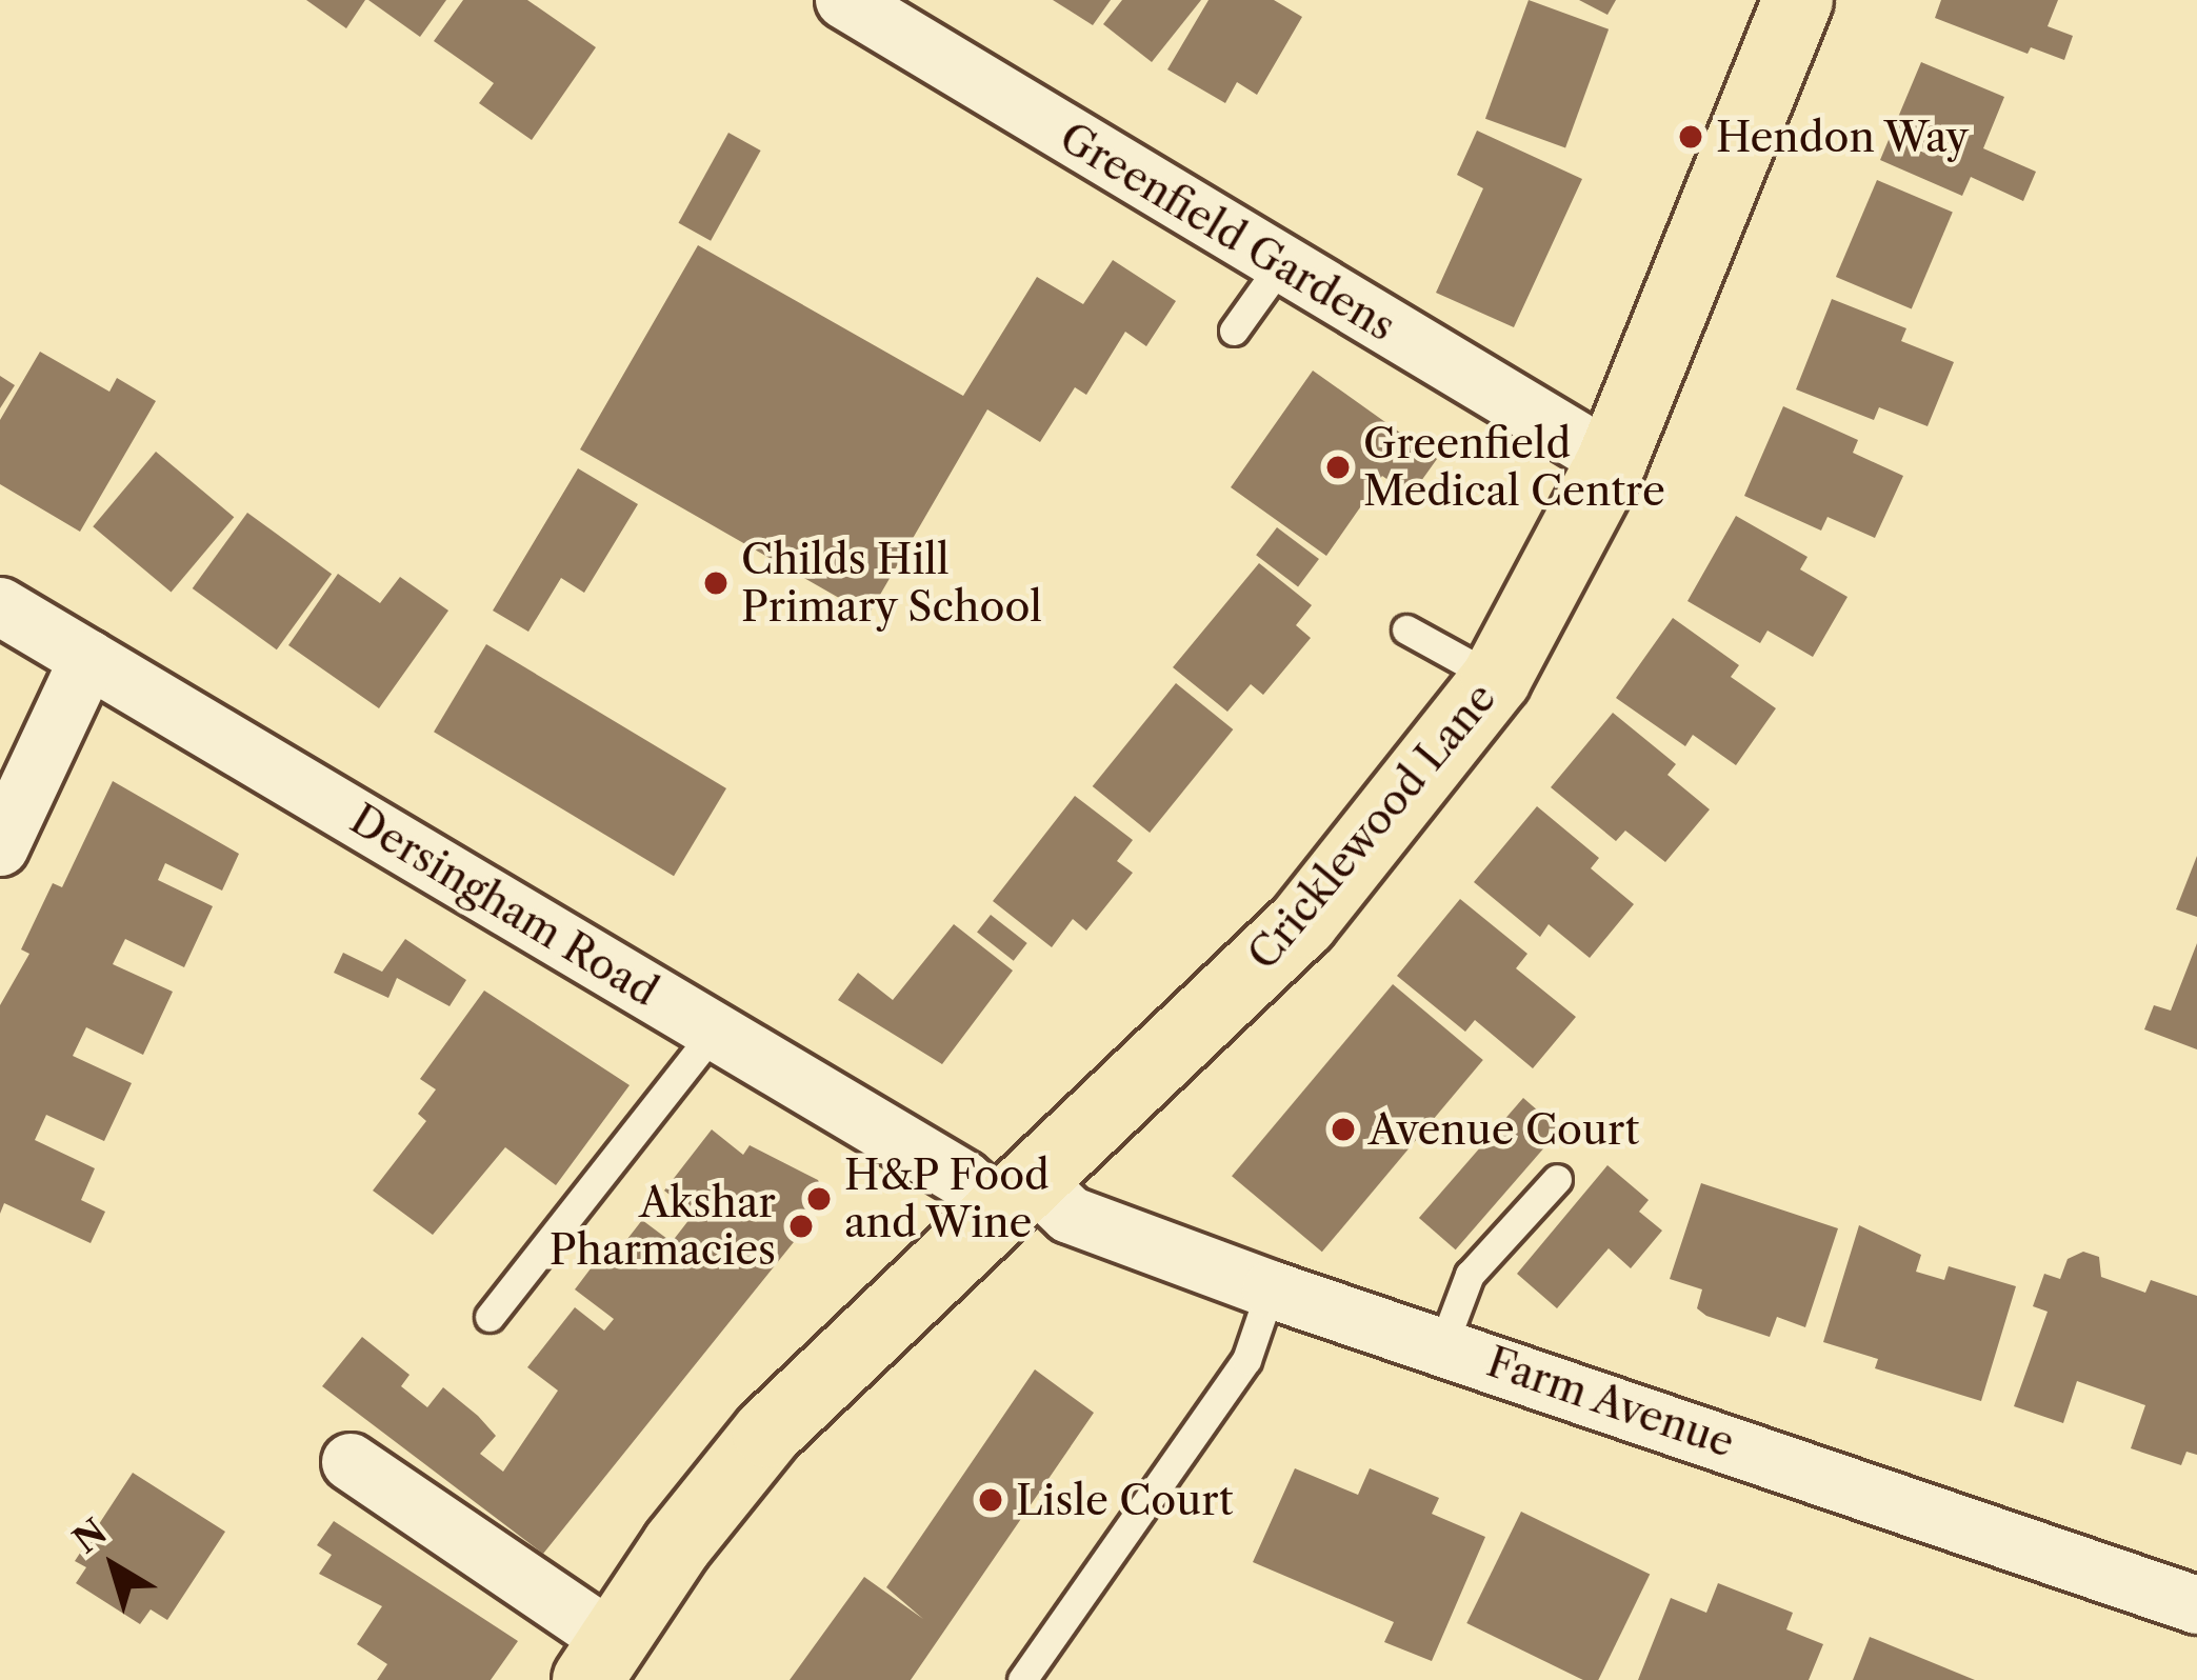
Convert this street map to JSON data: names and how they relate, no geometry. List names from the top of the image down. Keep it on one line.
{"streets":{"main road":["Cricklewood Lane"],"street":["Greenfield Gardens","Dersingham Road","Farm Avenue"]},"crossings":[["Greenfield Gardens","Cricklewood Lane"],["Cricklewood Lane","Dersingham Road"],["Cricklewood Lane","Farm Avenue"],["Dersingham Road","Farm Avenue"]],"places":["Hendon Way","Greenfield Medical Centre","Childs Hill Primary School","Avenue Court","H&P Food and Wine","Akshar Pharmacies","Lisle Court"],"north":"top left"}
